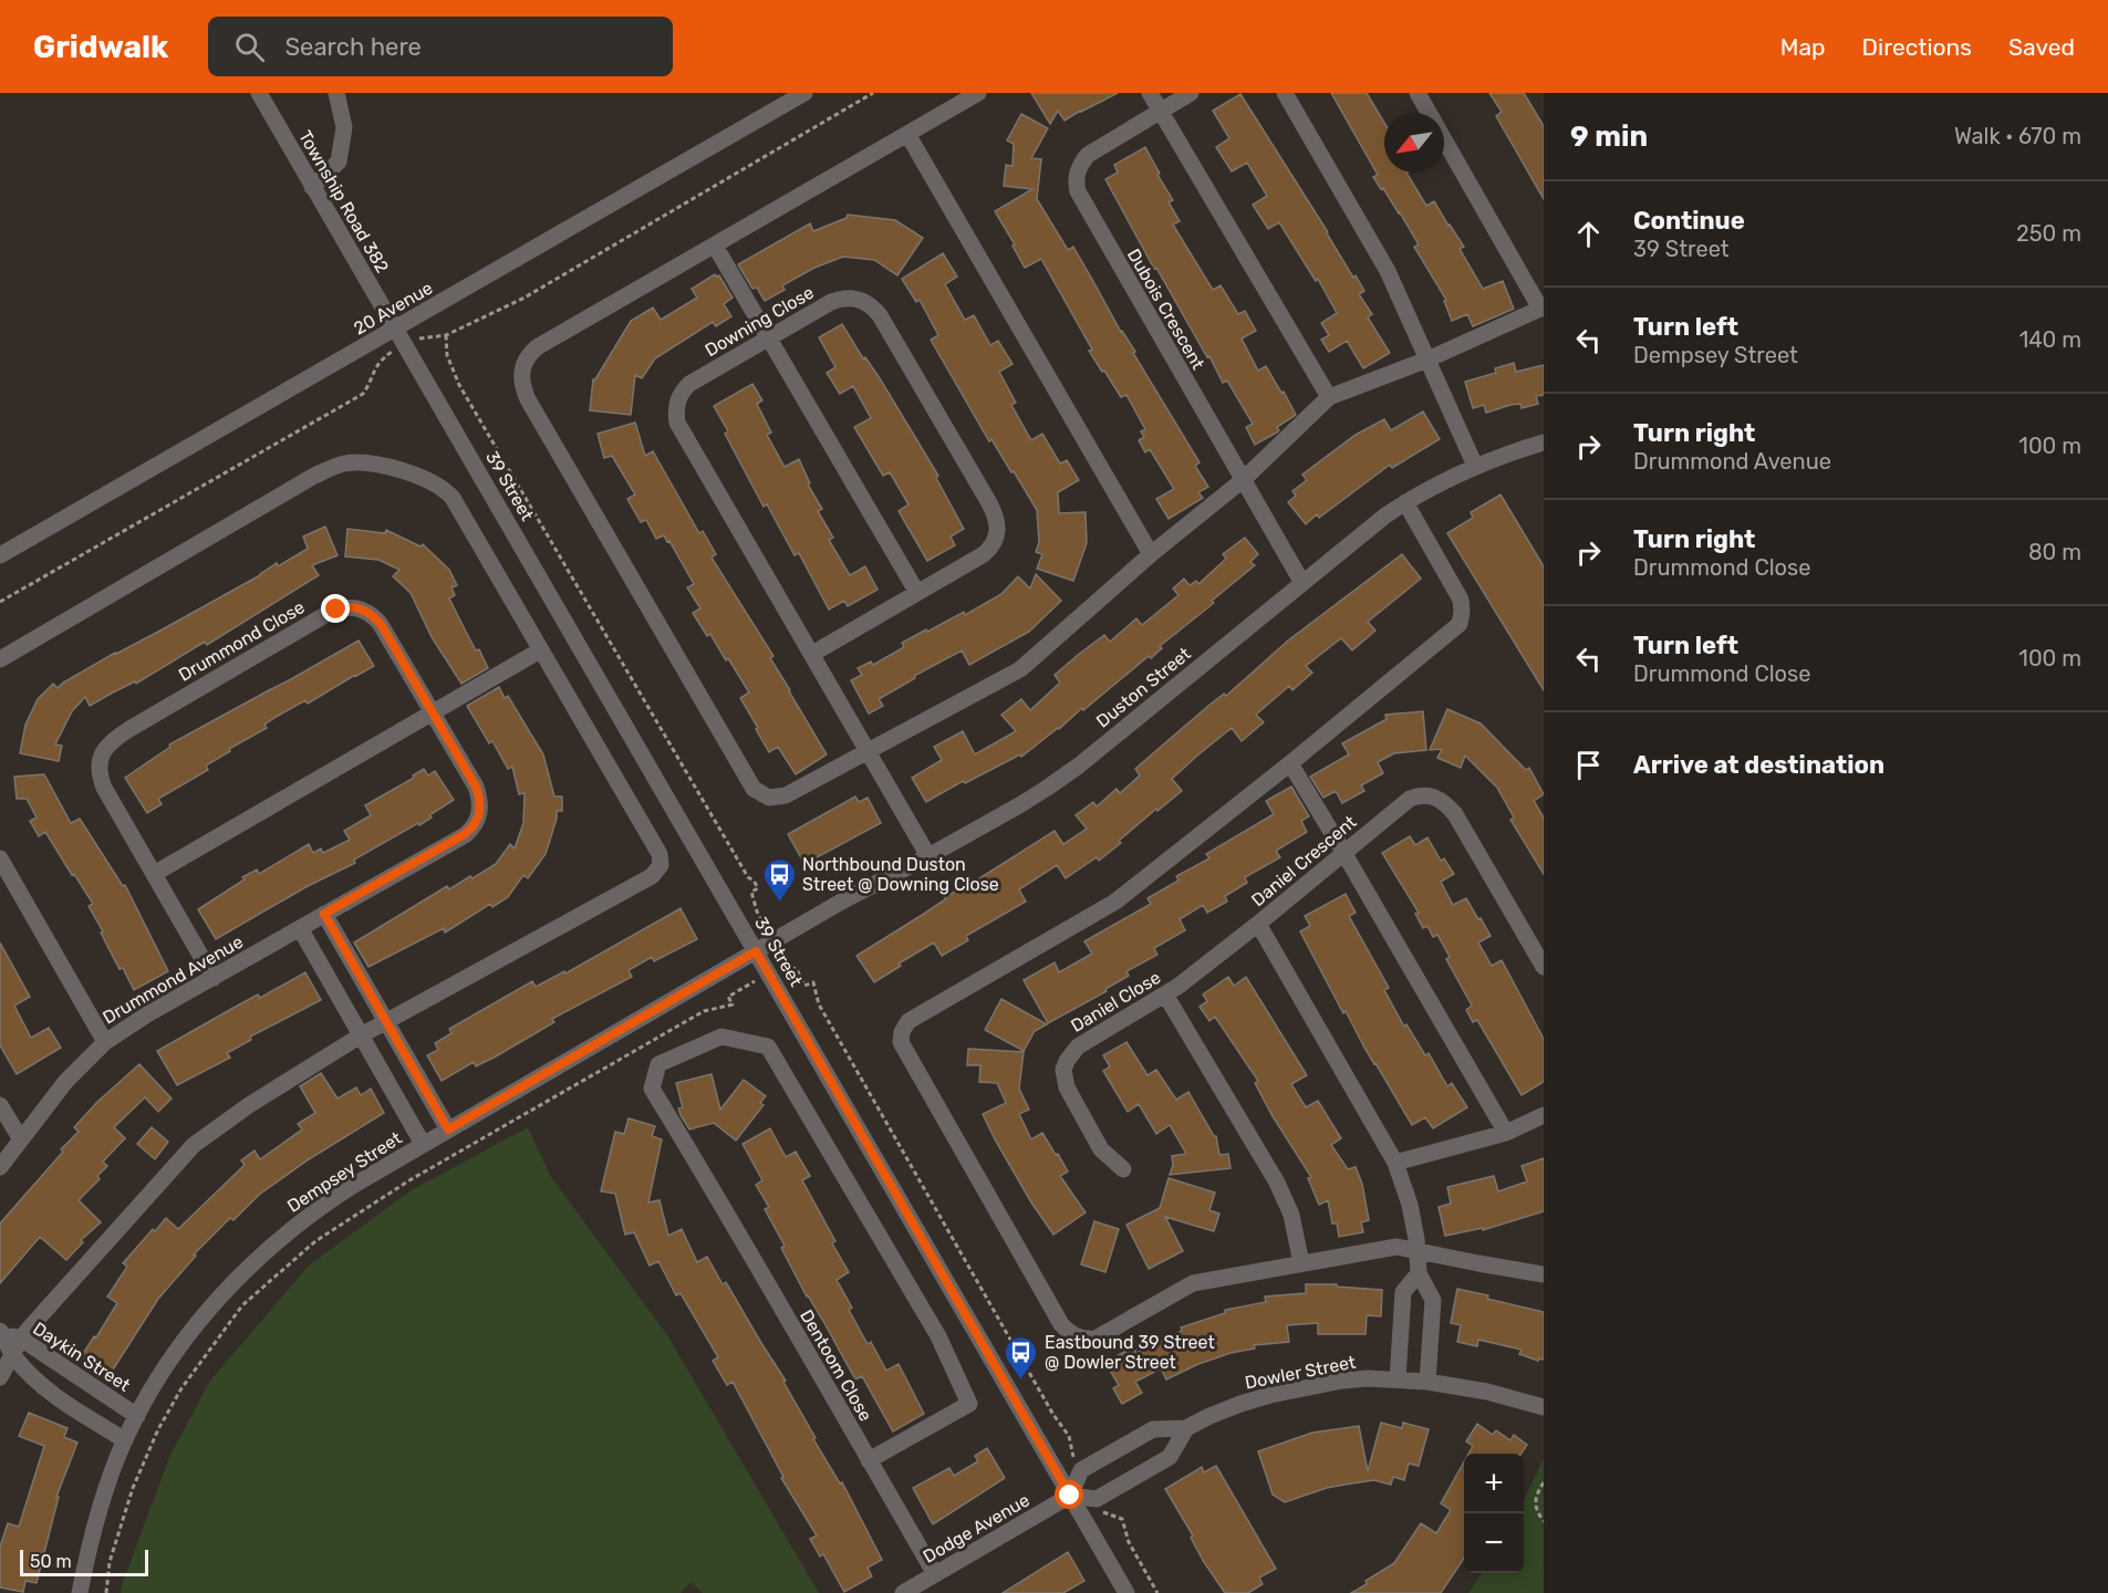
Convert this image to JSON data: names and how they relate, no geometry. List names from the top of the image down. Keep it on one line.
{"streets":{"street":["Township Road 382","20 Avenue","Dubois Crescent","Downing Close","39 Street","Drummond Close","Duston Street","Daniel Crescent","Drummond Avenue","Daniel Close","Dempsey Street","Daykin Street","Dentoom Close","Dowler Street","Dodge Avenue"]},"crossings":[["Township Road 382","20 Avenue"],["Township Road 382","39 Street"],["20 Avenue","39 Street"],["Dubois Crescent","Duston Street"],["Downing Close","Duston Street"],["39 Street","Duston Street"],["39 Street","Dempsey Street"],["39 Street","Dowler Street"],["39 Street","Dodge Avenue"],["Drummond Close","Drummond Avenue"],["Duston Street","Dempsey Street"],["Daniel Crescent","Daniel Close"],["Daniel Crescent","Dowler Street"],["Dempsey Street","Daykin Street"],["Dentoom Close","Dodge Avenue"],["Dowler Street","Dodge Avenue"]],"places":{"bus stop":["Northbound Duston Street @ Downing Close","Eastbound 39 Street @ Dowler Street"]},"scale_bar":"50 m","north":"bottom left","page":{"header":"Gridwalk","search":"Search here","nav":["Map","Directions","Saved"],"heading":["9 min","Walk · 670 m"],"list":[["Continue","39 Street","250 m"],["Turn left","Dempsey Street","140 m"],["Turn right","Drummond Avenue","100 m"],["Turn right","Drummond Close","80 m"],["Turn left","Drummond Close","100 m"],"Arrive at destination"],"map_buttons":["+","−"],"scale":"50 m"}}
